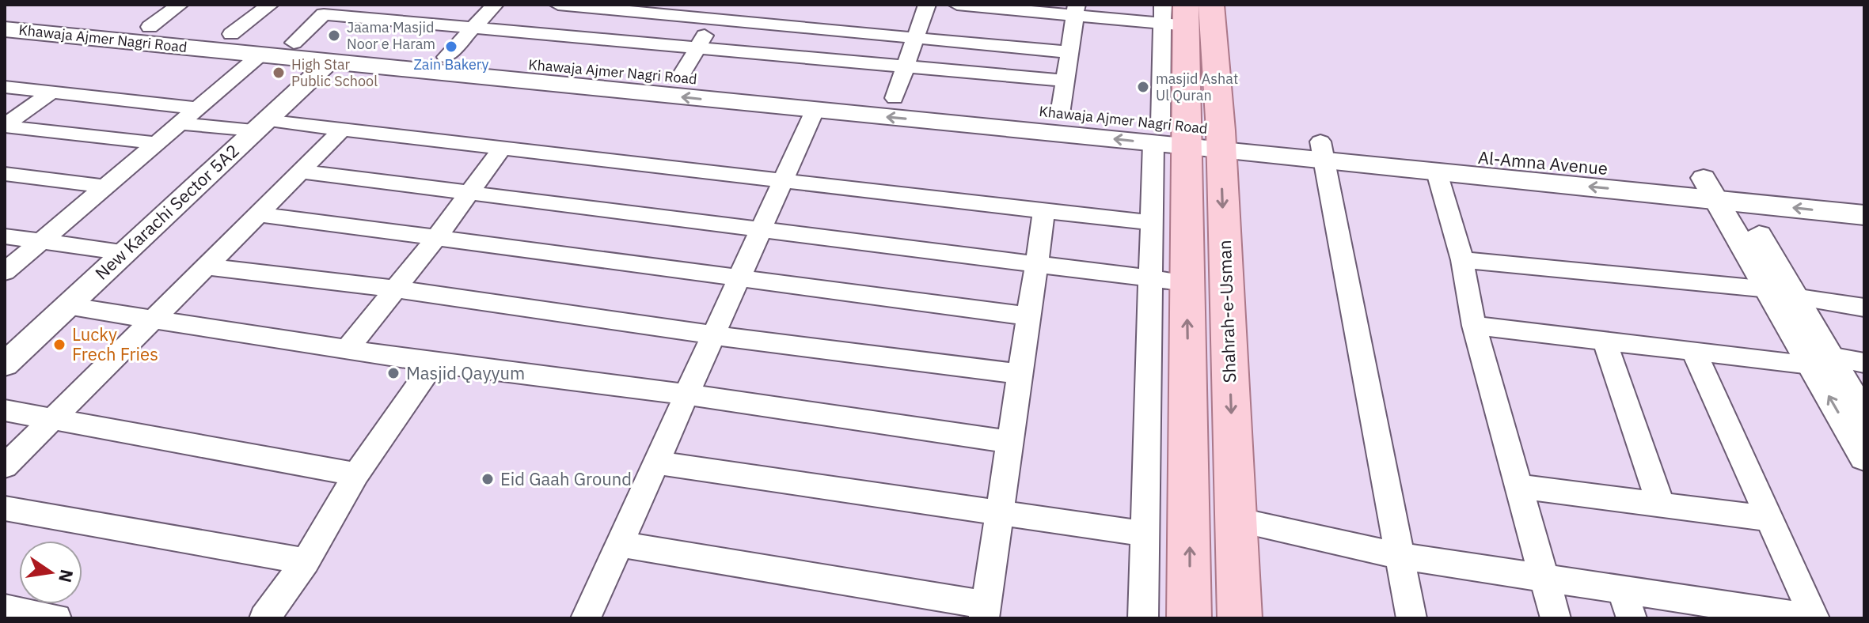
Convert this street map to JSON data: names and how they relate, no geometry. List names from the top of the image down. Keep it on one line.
{"streets":{"main road":["Khawaja Ajmer Nagri Road","Al-Amna Avenue","Shahrah-e-Usman"],"street":["New Karachi Sector 5A2"]},"crossings":[["Khawaja Ajmer Nagri Road","New Karachi Sector 5A2"]],"places":["Jaama Masjid Noor e Haram","Zain Bakery","High Star Public School","masjid Ashat Ul Quran","Lucky Frech Fries","Masjid Qayyum","Eid Gaah Ground"],"north":"right"}
